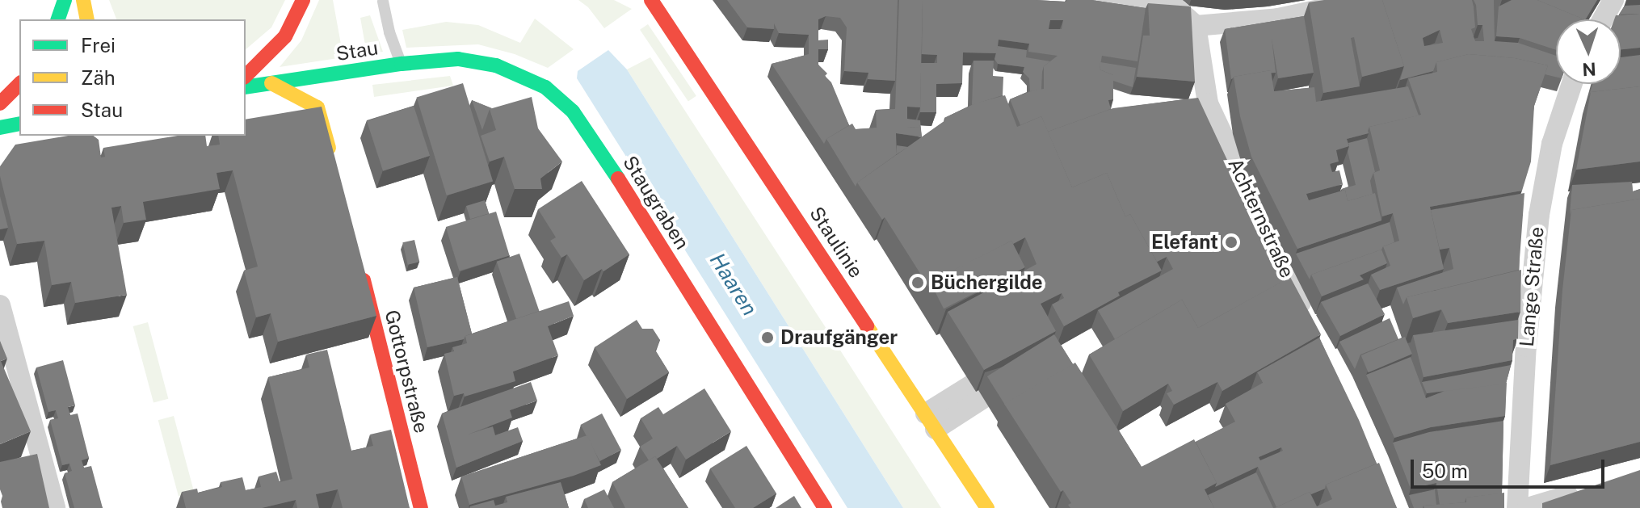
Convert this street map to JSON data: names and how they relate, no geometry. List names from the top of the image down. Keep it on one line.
{"streets":{"street":["Stau","Staugraben","Achternstraße","Staulinie","Lange Straße","Gottorpstraße"]},"crossings":[["Stau","Staugraben"]],"water":["Haaren"],"places":["Elefant","Büchergilde","Draufgänger"],"legend":["Frei","Zäh","Stau"],"scale_bar":"50 m","north":"bottom"}
